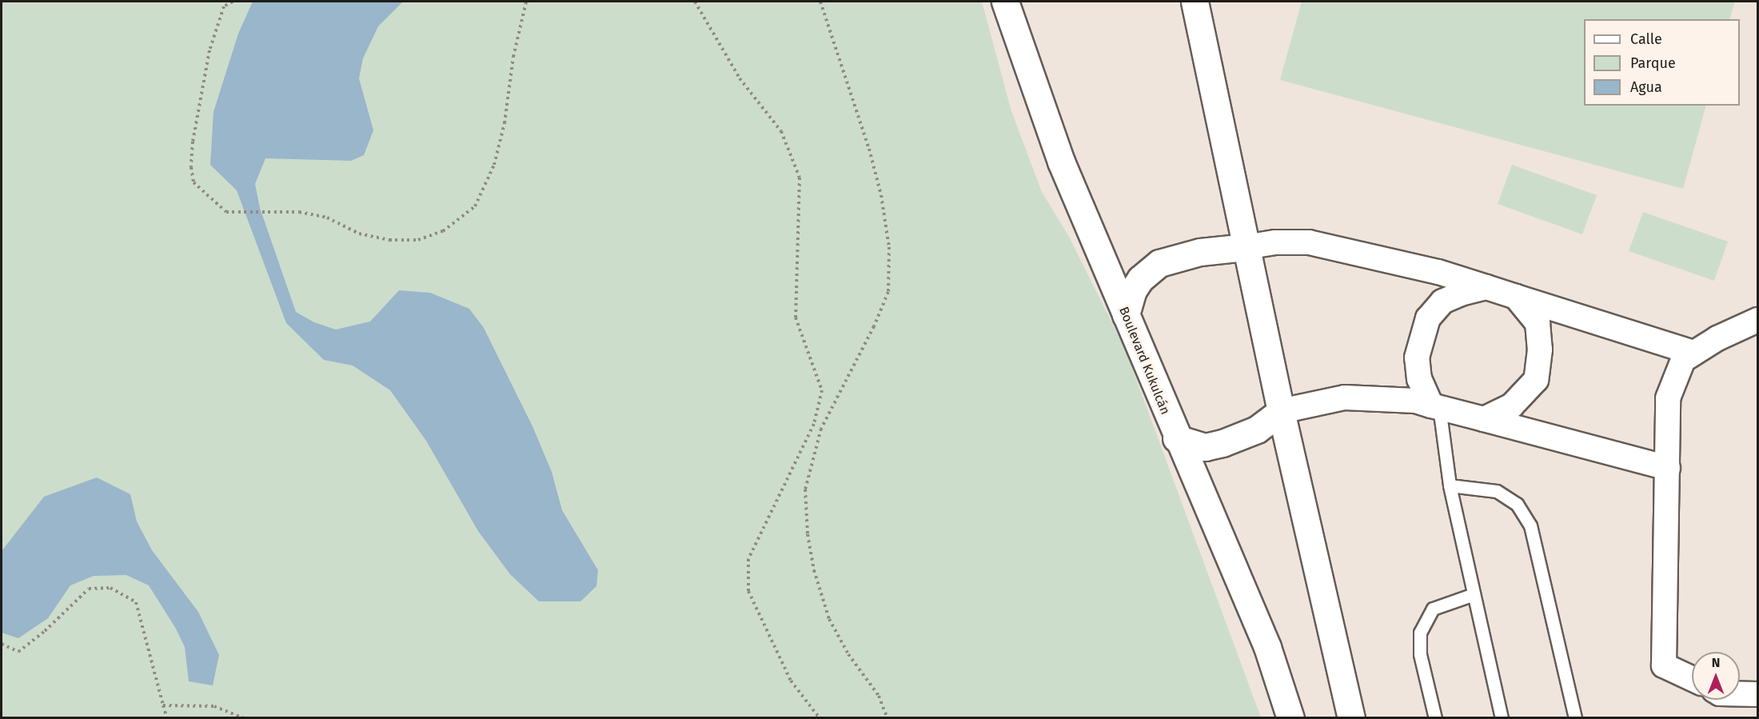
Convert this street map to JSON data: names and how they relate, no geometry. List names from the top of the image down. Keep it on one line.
{"streets":{"main road":["Boulevard Kukulcán"]},"legend":["Calle","Parque","Agua"],"north":"top"}
